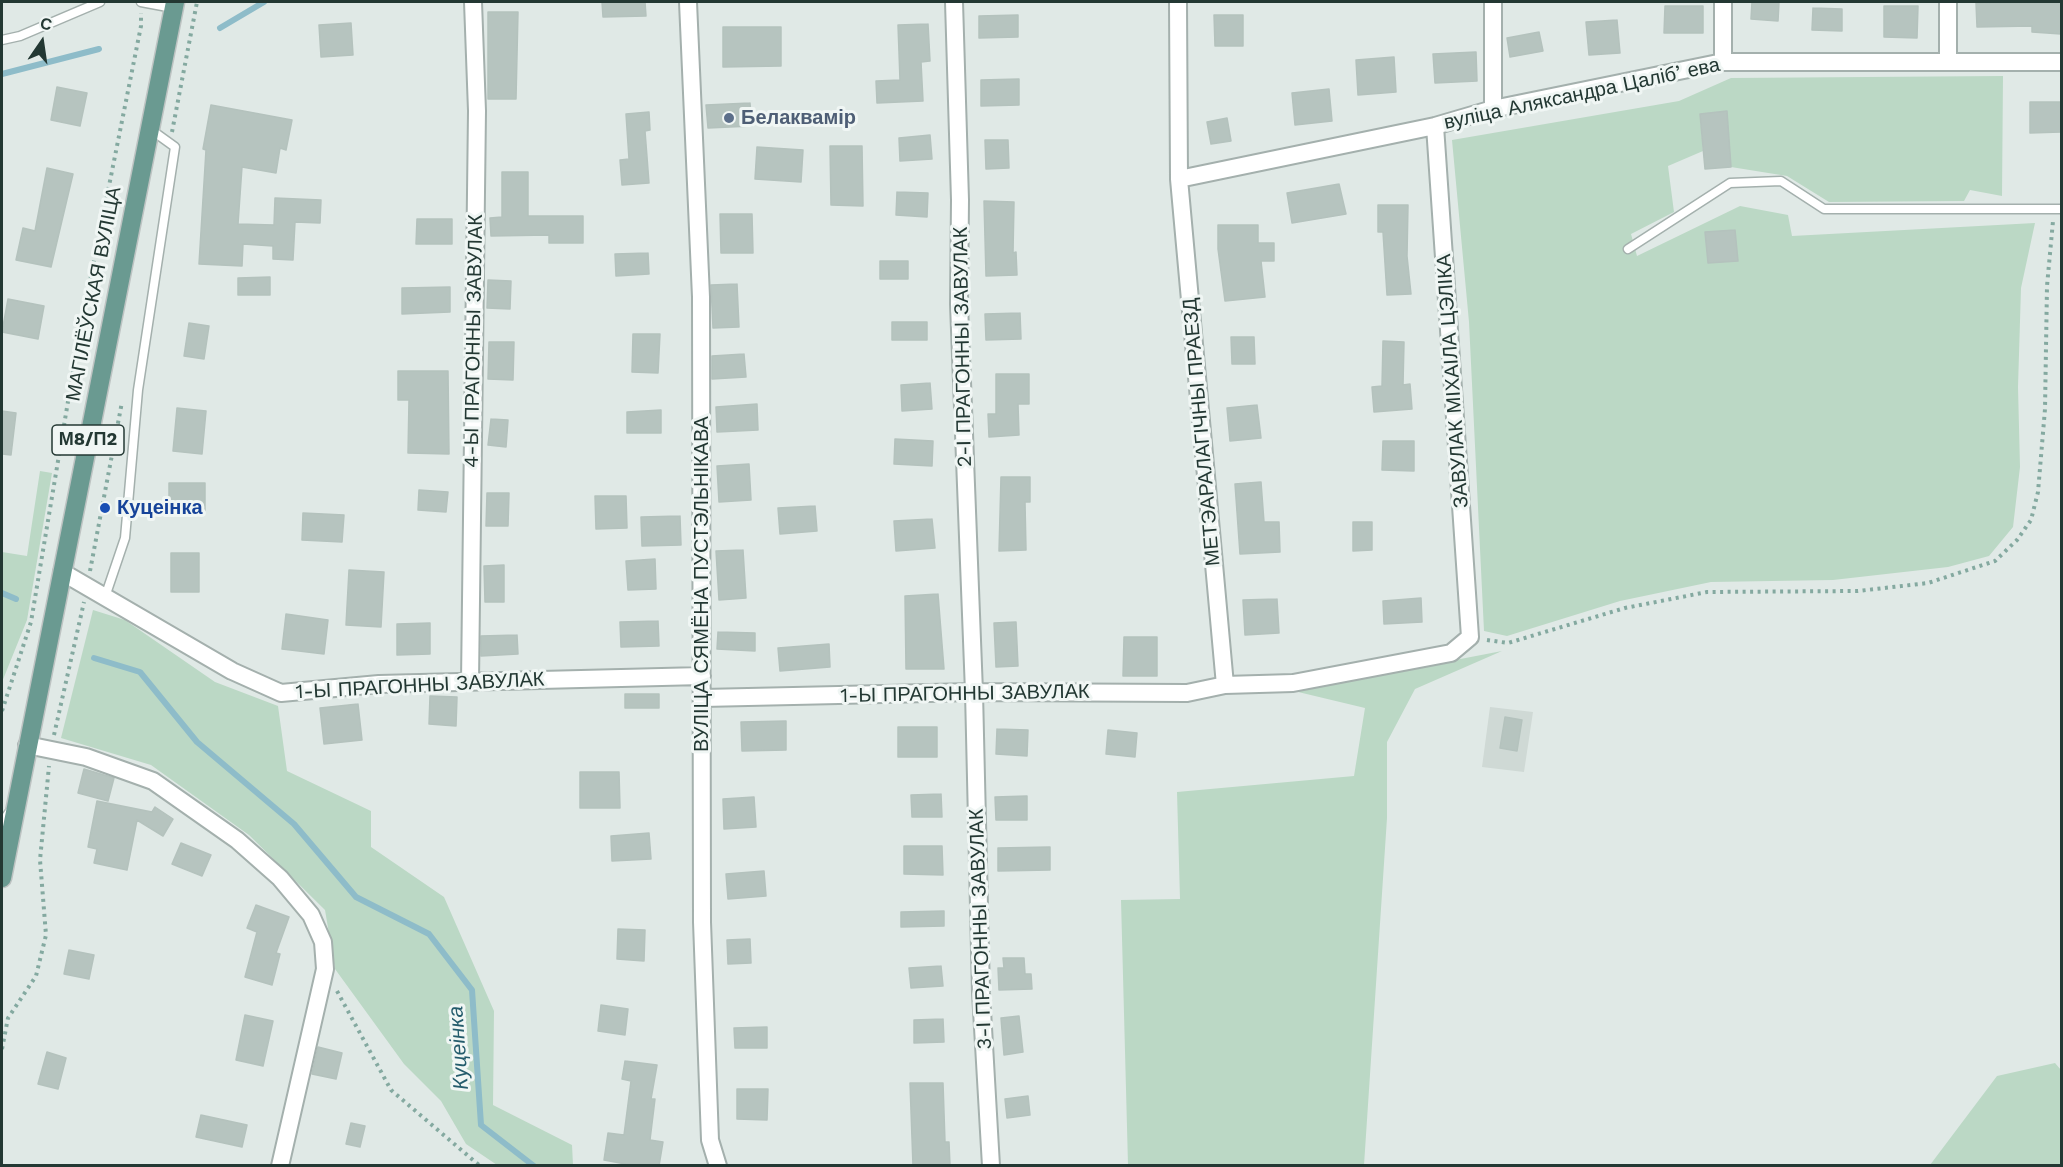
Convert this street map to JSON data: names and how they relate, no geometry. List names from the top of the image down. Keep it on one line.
{"streets":{"main road":["МАГІЛЁЎСКАЯ ВУЛІЦА","М8/П2"],"street":["вуліца Аляксандра Цалібʼева","4-Ы ПРАГОННЫ ЗАВУЛАК","2-І ПРАГОННЫ ЗАВУЛАК","ЗАВУЛАК МІХАІЛА ЦЭЛІКА","МЕТЭАРАЛАГІЧНЫ ПРАЕЗД","ВУЛІЦА СЯМЁНА ПУСТЭЛЬНІКАВА","1-Ы ПРАГОННЫ ЗАВУЛАК","3-І ПРАГОННЫ ЗАВУЛАК"]},"crossings":[["вуліца Аляксандра Цалібʼева","ЗАВУЛАК МІХАІЛА ЦЭЛІКА"],["вуліца Аляксандра Цалібʼева","МЕТЭАРАЛАГІЧНЫ ПРАЕЗД"],["МАГІЛЁЎСКАЯ ВУЛІЦА","1-Ы ПРАГОННЫ ЗАВУЛАК"],["4-Ы ПРАГОННЫ ЗАВУЛАК","1-Ы ПРАГОННЫ ЗАВУЛАК"],["2-І ПРАГОННЫ ЗАВУЛАК","1-Ы ПРАГОННЫ ЗАВУЛАК"],["2-І ПРАГОННЫ ЗАВУЛАК","3-І ПРАГОННЫ ЗАВУЛАК"],["ЗАВУЛАК МІХАІЛА ЦЭЛІКА","1-Ы ПРАГОННЫ ЗАВУЛАК"],["МЕТЭАРАЛАГІЧНЫ ПРАЕЗД","1-Ы ПРАГОННЫ ЗАВУЛАК"],["ВУЛІЦА СЯМЁНА ПУСТЭЛЬНІКАВА","1-Ы ПРАГОННЫ ЗАВУЛАК"],["1-Ы ПРАГОННЫ ЗАВУЛАК","3-І ПРАГОННЫ ЗАВУЛАК"]],"water":["Куцеінка"],"places":["Белаквамір","Куцеінка"],"north":"top"}
